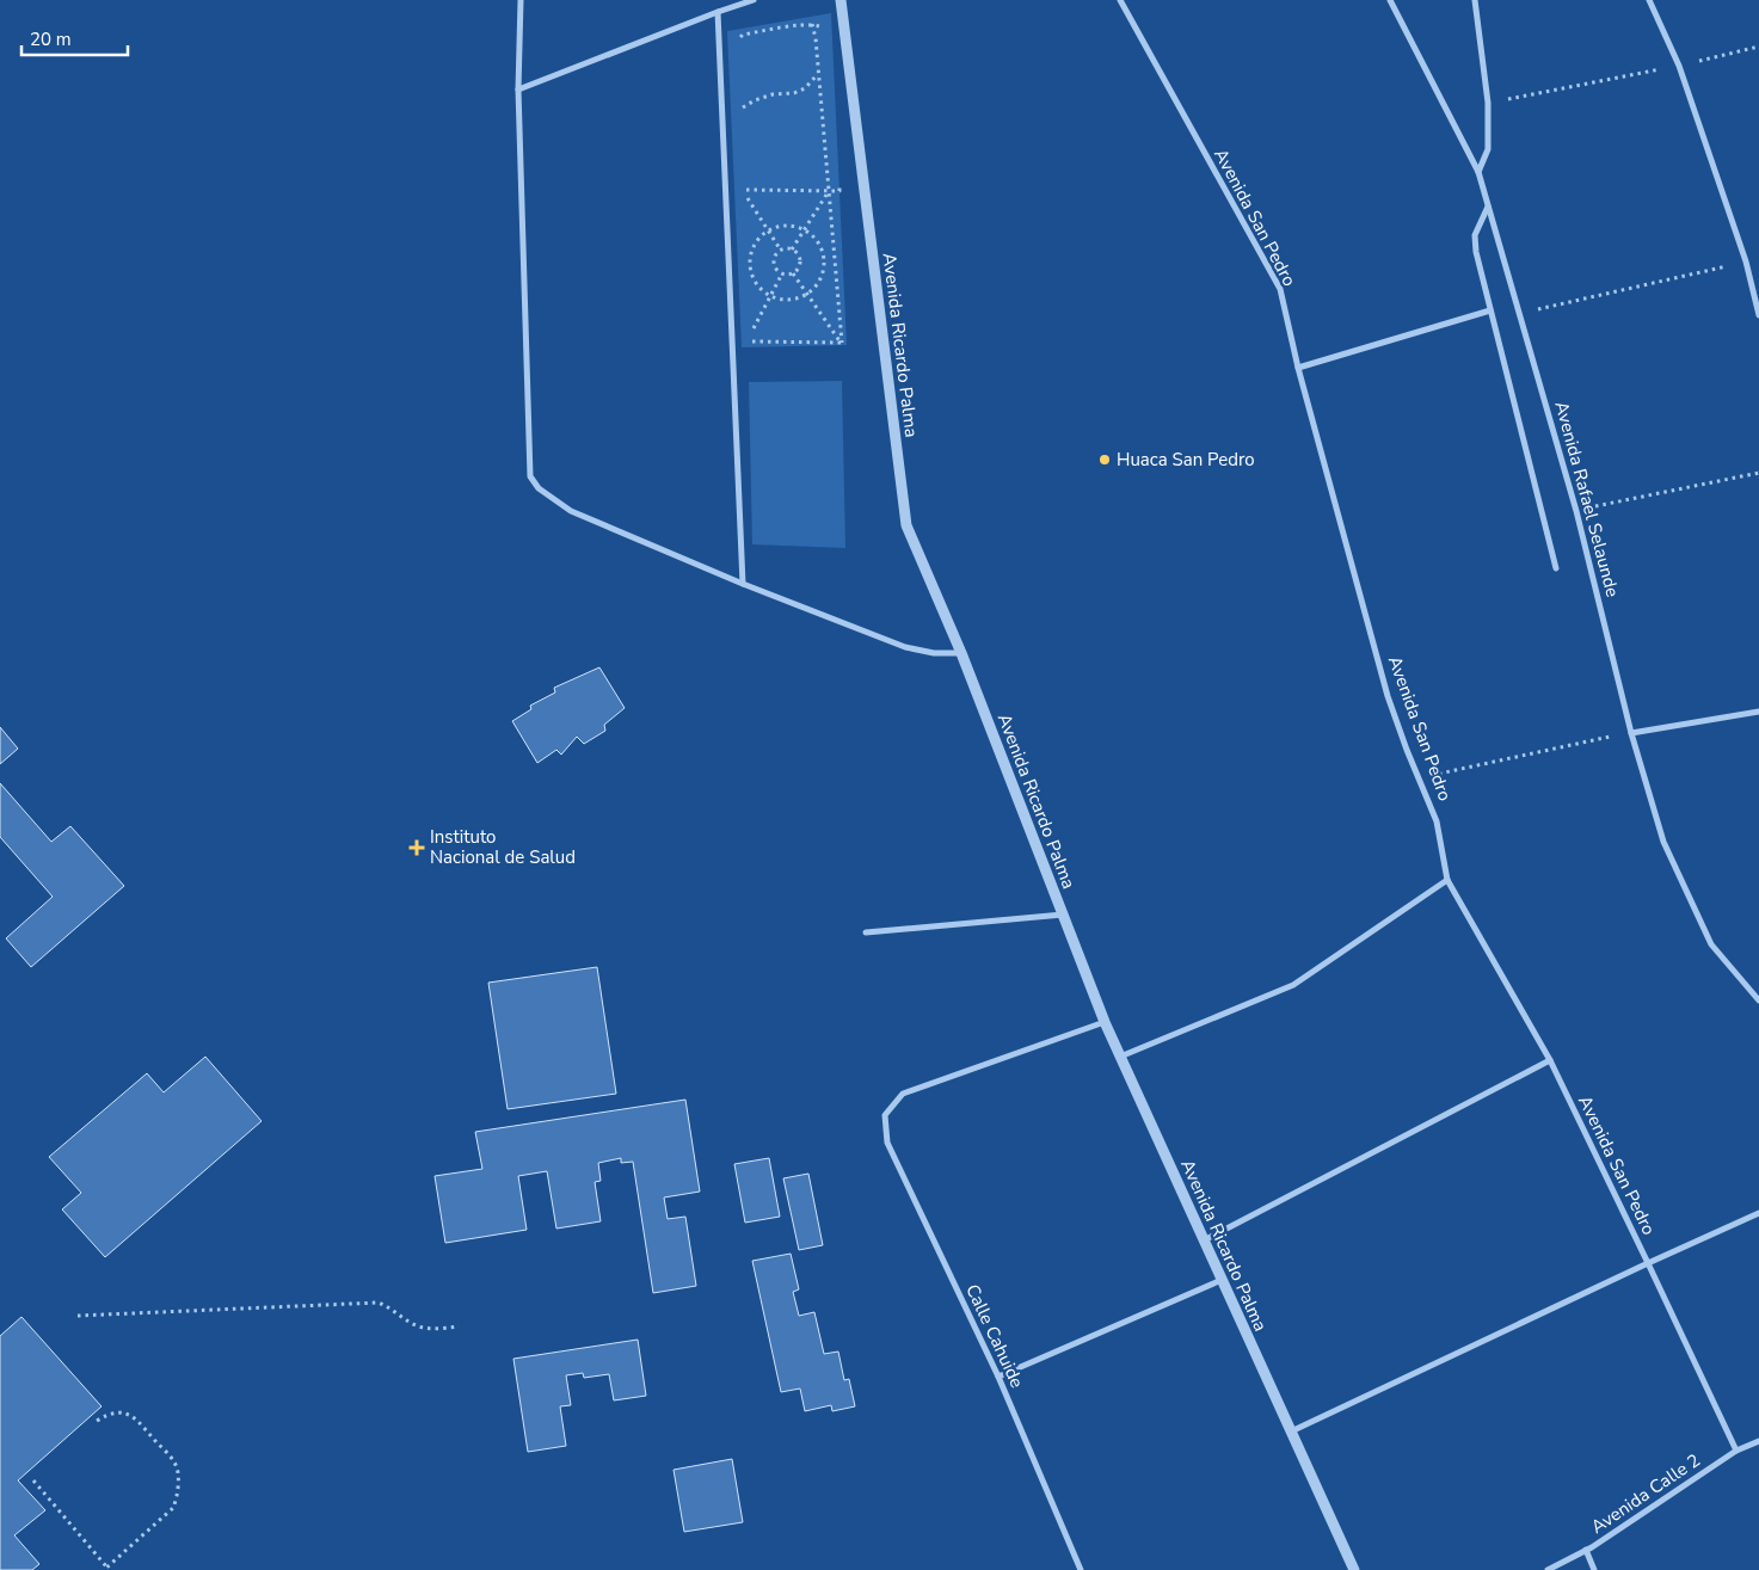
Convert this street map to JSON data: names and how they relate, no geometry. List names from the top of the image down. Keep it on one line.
{"streets":{"street":["Avenida San Pedro","Avenida Ricardo Palma","Avenida Rafael Selaunde","Calle Cahuide","Avenida Calle 2"]},"crossings":[["Avenida San Pedro","Avenida Calle 2"],["Avenida Ricardo Palma","Calle Cahuide"]],"places":{"other":["Huaca San Pedro"],"health":["Instituto Nacional de Salud"]},"scale_bar":"20 m"}
